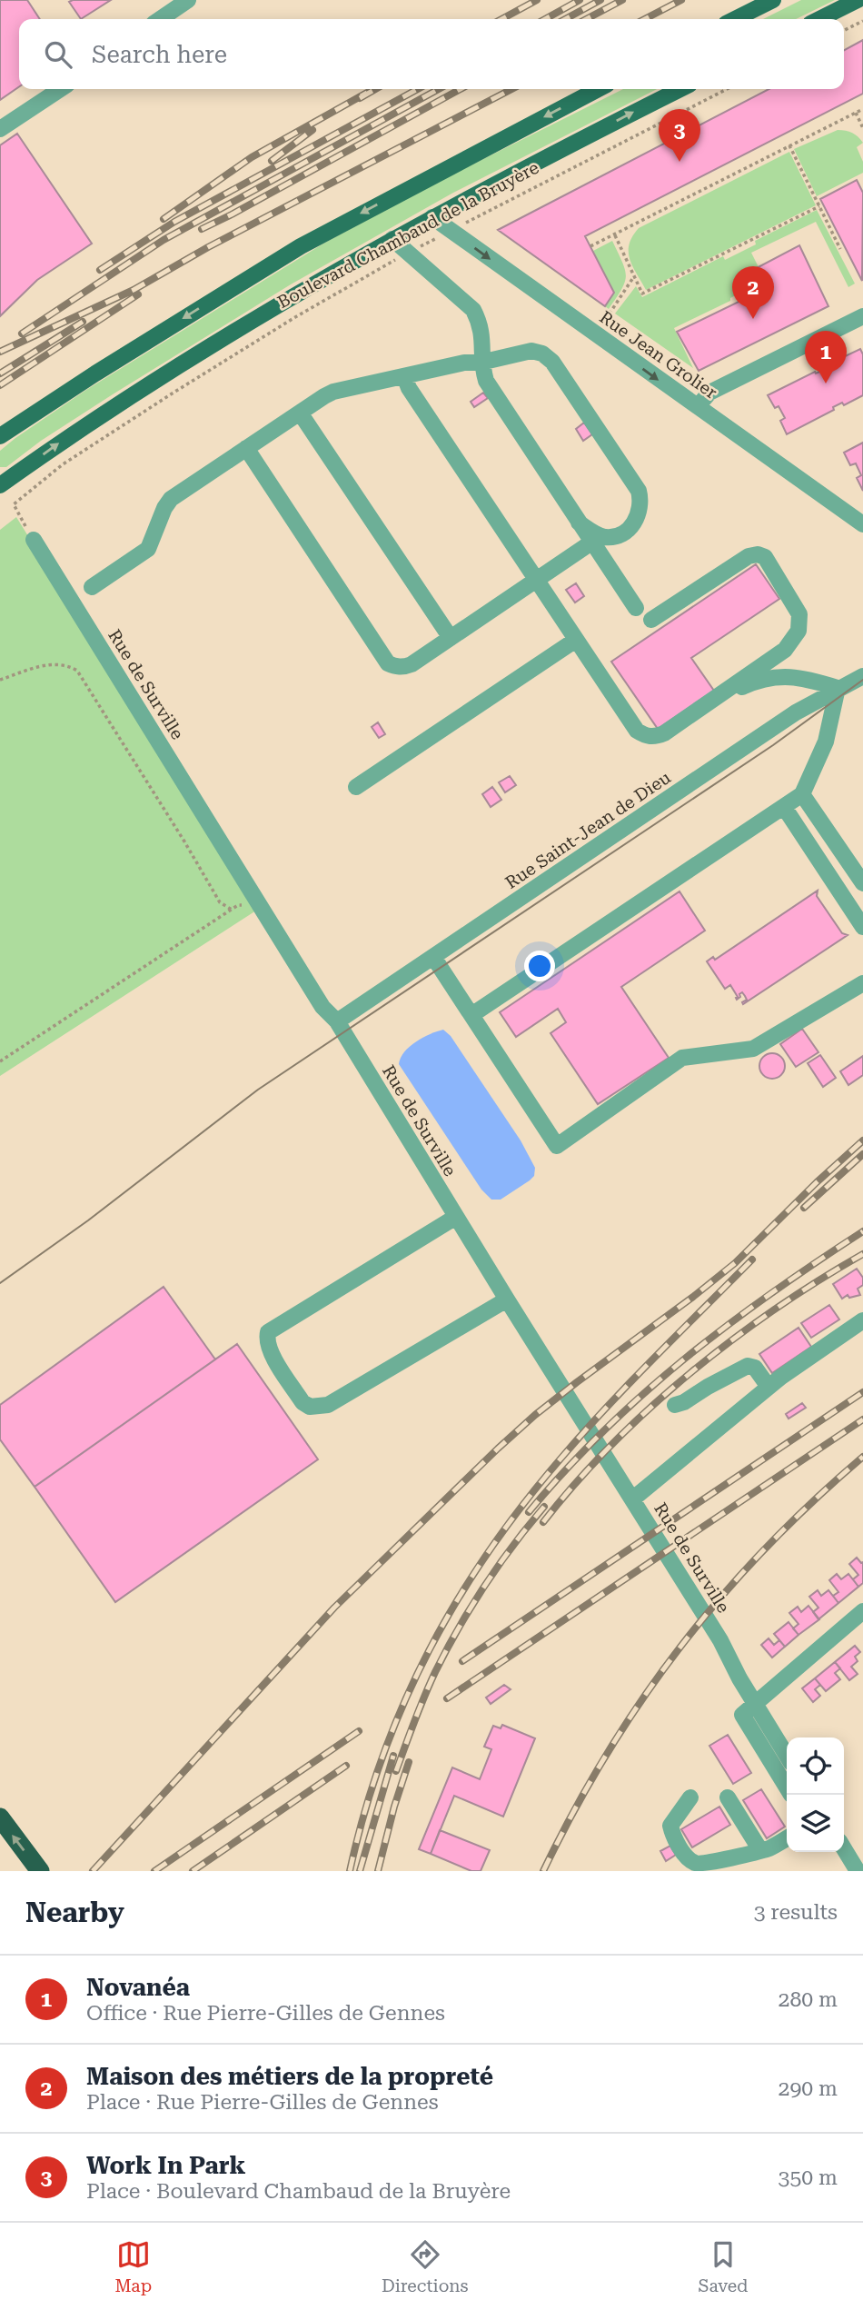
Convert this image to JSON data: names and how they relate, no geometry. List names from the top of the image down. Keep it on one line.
{"streets":{"main road":["Boulevard Chambaud de la Bruyère"],"street":["Rue Jean Grolier","Rue de Surville","Rue Saint-Jean de Dieu"]},"crossings":[["Boulevard Chambaud de la Bruyère","Rue Jean Grolier"],["Boulevard Chambaud de la Bruyère","Rue de Surville"],["Rue de Surville","Rue Saint-Jean de Dieu"]],"page":{"search":"Search here","pins":["3","2","1"],"heading":["Nearby","3 results"],"list":[{"mark":"1","name":"Novanéa","note":"Office · Rue Pierre-Gilles de Gennes","value":"280 m"},{"mark":"2","name":"Maison des métiers de la propreté","note":"Place · Rue Pierre-Gilles de Gennes","value":"290 m"},{"mark":"3","name":"Work In Park","note":"Place · Boulevard Chambaud de la Bruyère","value":"350 m"}],"nav":["Map","Directions","Saved"]}}
